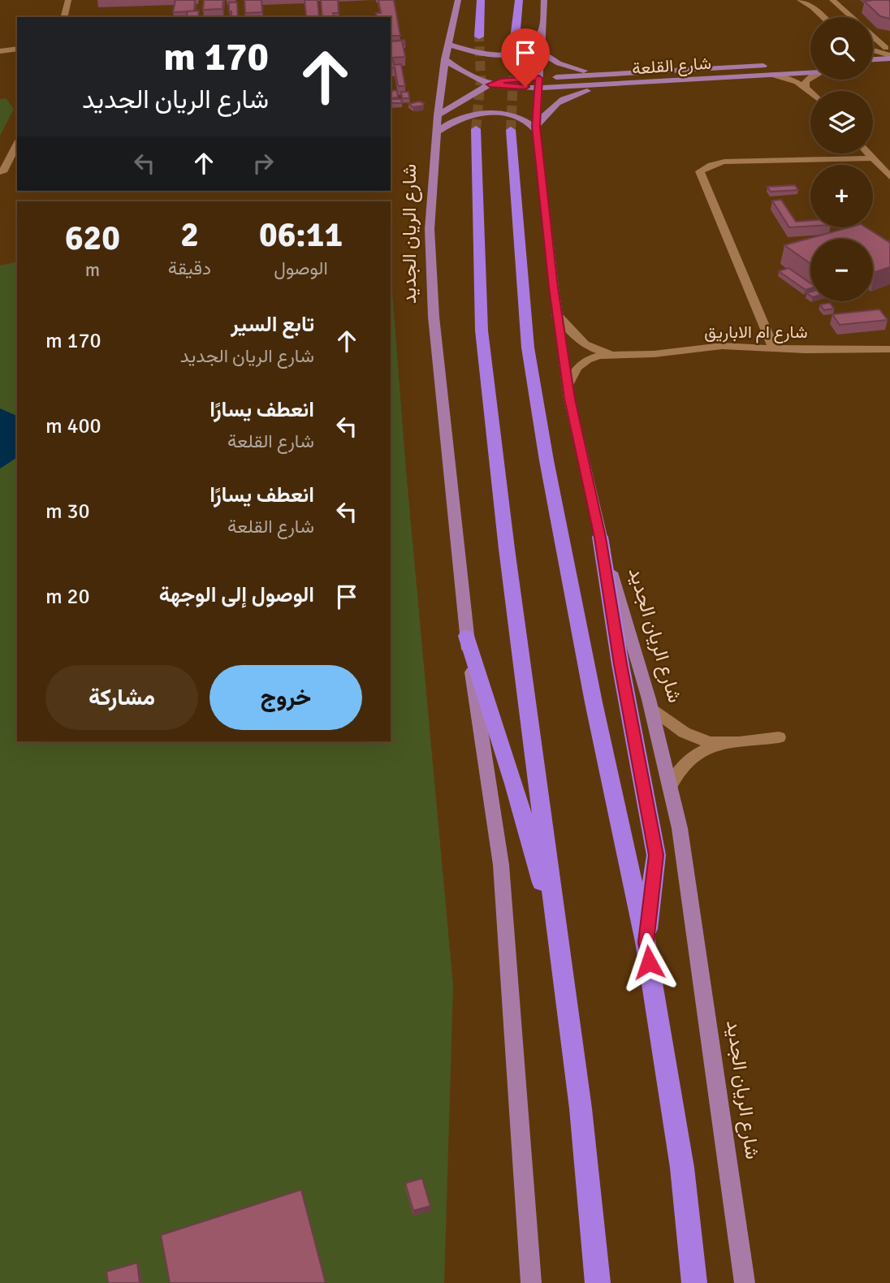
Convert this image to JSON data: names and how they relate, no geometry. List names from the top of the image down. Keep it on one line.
{"streets":{"main road":["شارع القلعة","شارع الريان الجديد"],"street":["شارع ام الاباريق"]},"crossings":[["شارع القلعة","شارع الريان الجديد"],["شارع الريان الجديد","شارع ام الاباريق"]],"page":{"map_buttons":["+","−"],"turn":["170 m","شارع الريان الجديد"],"eta":["06:11","الوصول","2","دقيقة","620","m"],"list":[{"name":"تابع السير","note":"شارع الريان الجديد","value":"170 m"},{"name":"انعطف يسارًا","note":"شارع القلعة","value":"400 m"},{"name":"انعطف يسارًا","note":"شارع القلعة","value":"30 m"},{"name":"الوصول إلى الوجهة","value":"20 m"}],"buttons":["خروج","مشاركة"]}}
